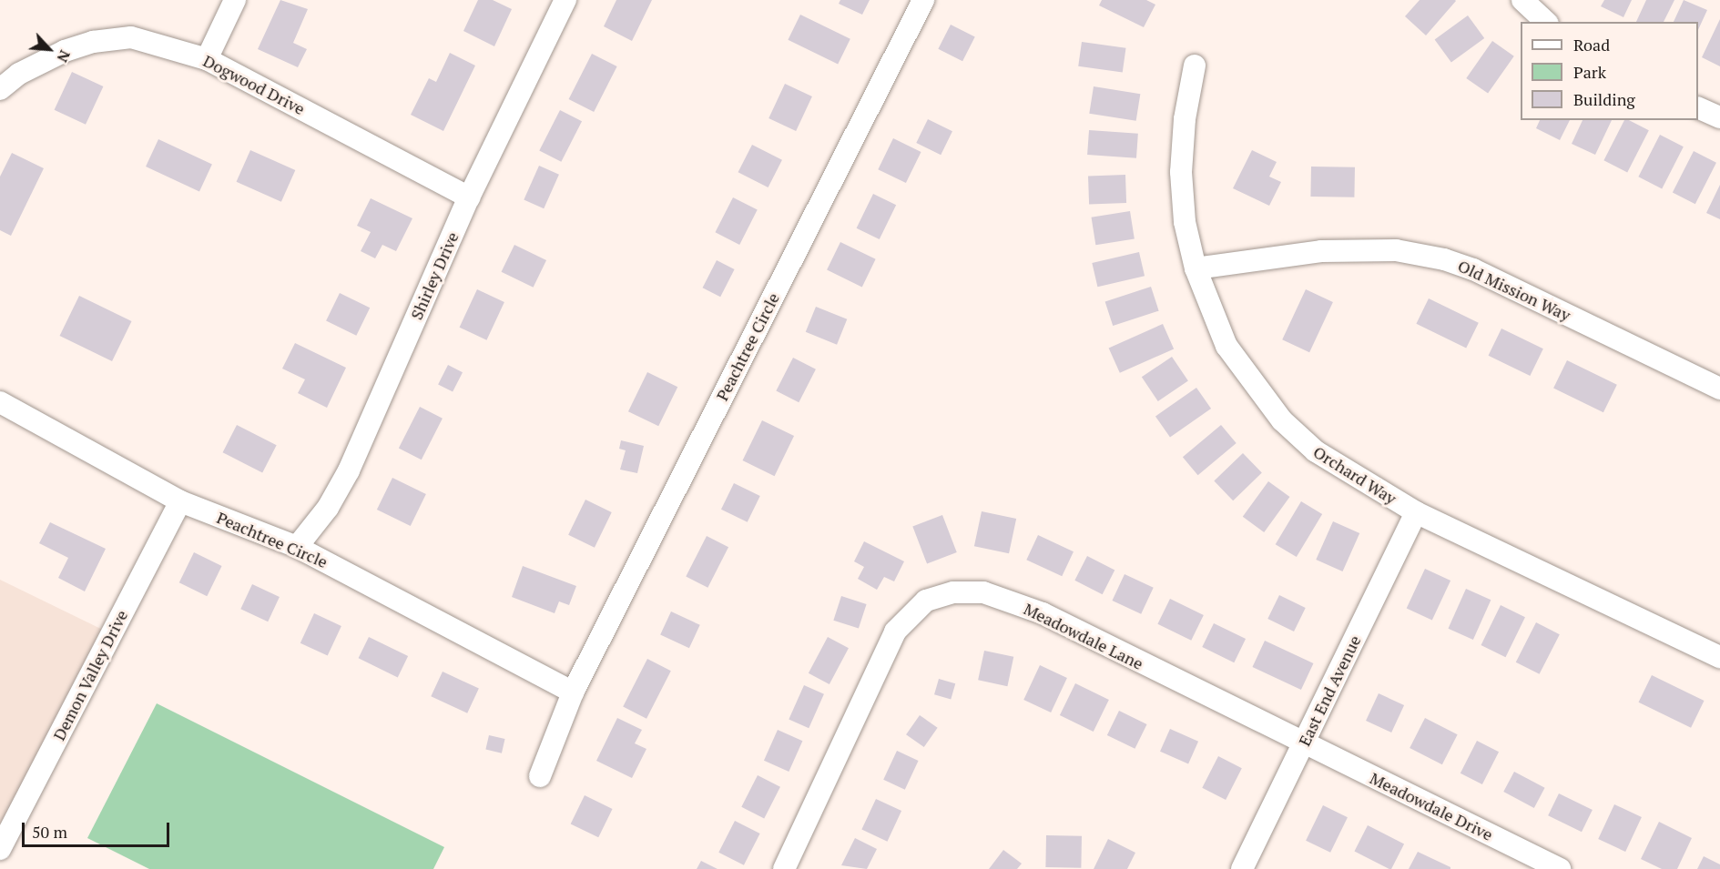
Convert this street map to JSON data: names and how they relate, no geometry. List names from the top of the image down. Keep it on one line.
{"streets":{"street":["Dogwood Drive","Shirley Drive","Old Mission Way","Peachtree Circle","Orchard Way","Meadowdale Lane","Demon Valley Drive","East End Avenue","Meadowdale Drive"]},"crossings":[["Dogwood Drive","Shirley Drive"],["Shirley Drive","Peachtree Circle"],["Old Mission Way","Orchard Way"],["Peachtree Circle","Demon Valley Drive"],["Orchard Way","East End Avenue"],["Meadowdale Lane","East End Avenue"],["Meadowdale Lane","Meadowdale Drive"],["East End Avenue","Meadowdale Drive"]],"legend":["Road","Park","Building"],"scale_bar":"50 m","north":"bottom right"}
